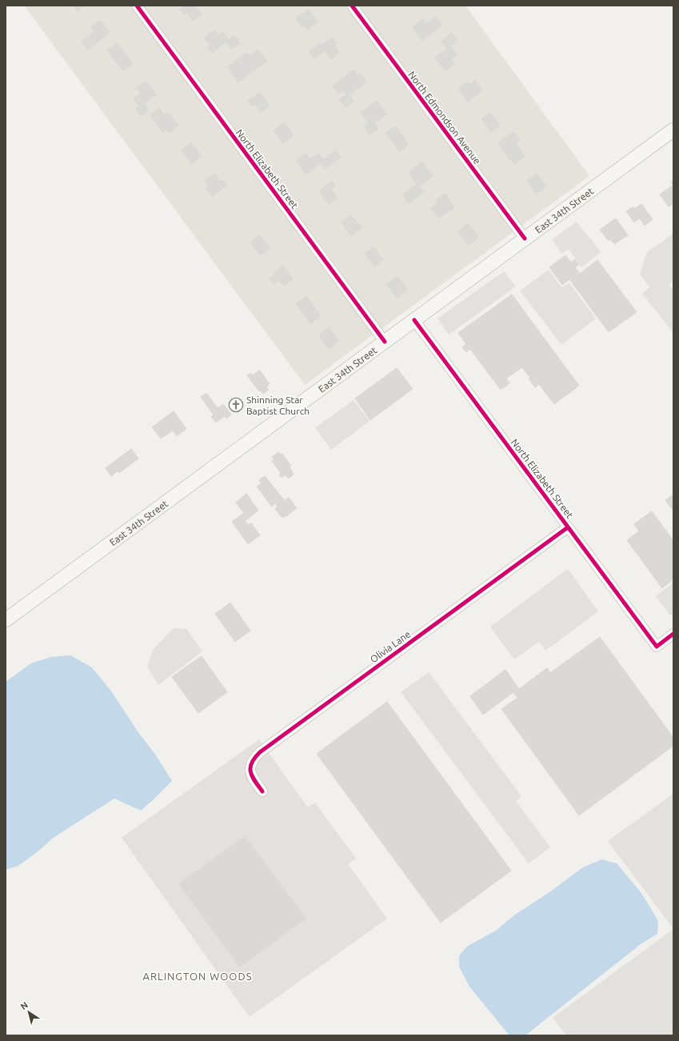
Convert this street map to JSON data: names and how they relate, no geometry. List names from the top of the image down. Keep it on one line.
{"streets":{"main road":["East 34th Street"],"street":["North Edmondson Avenue","North Elizabeth Street","Olivia Lane"]},"crossings":[["North Edmondson Avenue","East 34th Street"],["North Elizabeth Street","East 34th Street"],["North Elizabeth Street","Olivia Lane"]],"districts":["ARLINGTON WOODS"],"places":{"church":["Shinning Star Baptist Church"]},"north":"top left"}
